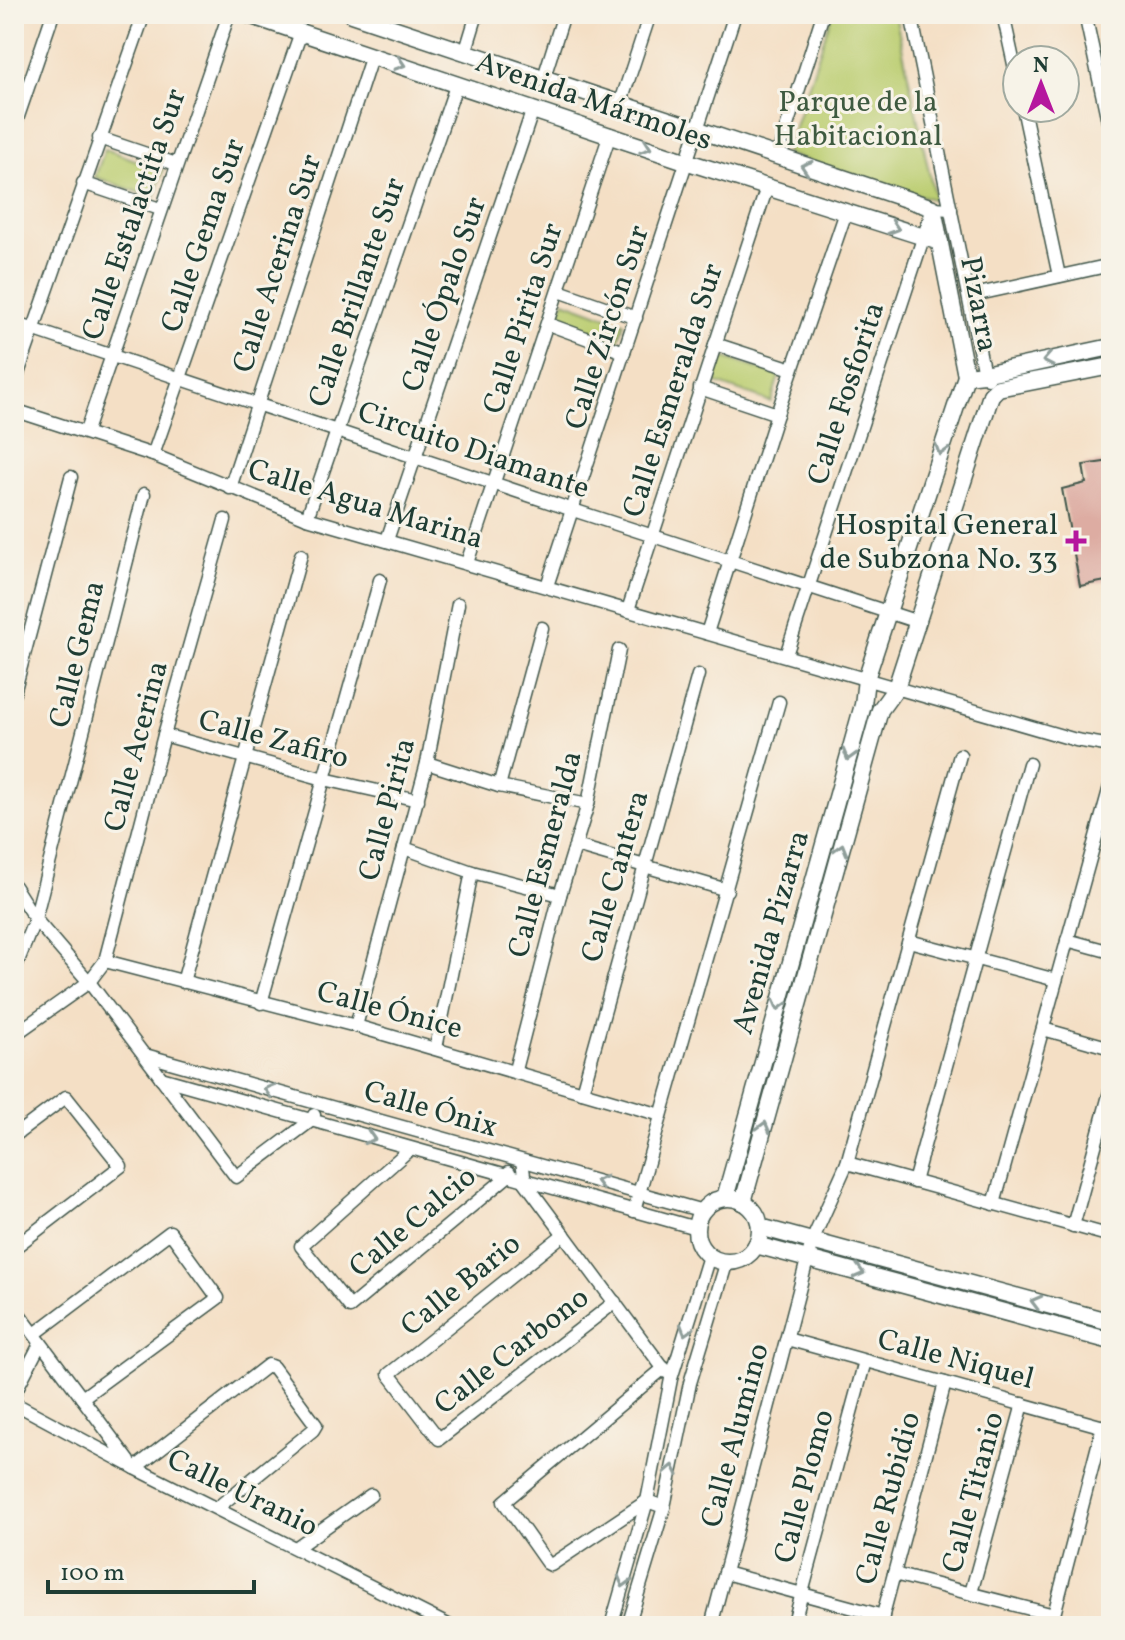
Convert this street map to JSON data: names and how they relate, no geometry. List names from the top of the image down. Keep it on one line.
{"streets":{"street":["Avenida Mármoles","Calle Estalactita Sur","Calle Gema Sur","Calle Acerina Sur","Calle Brillante Sur","Calle Ópalo Sur","Pizarra","Calle Pirita Sur","Calle Zircón Sur","Calle Esmeralda Sur","Calle Fosforita","Circuito Diamante","Calle Agua Marina","Calle Gema","Calle Zafiro","Calle Acerina","Calle Pirita","Calle Esmeralda","Calle Cantera","Avenida Pizarra","Calle Ónice","Calle Ónix","Calle Calcio","Calle Bario","Calle Carbono","Calle Niquel","Calle Alumino","Calle Plomo","Calle Uranio","Calle Titanio","Calle Rubidio"]},"crossings":[["Avenida Mármoles","Calle Gema Sur"],["Avenida Mármoles","Calle Acerina Sur"],["Avenida Mármoles","Calle Brillante Sur"],["Avenida Mármoles","Calle Ópalo Sur"],["Avenida Mármoles","Pizarra"],["Avenida Mármoles","Calle Pirita Sur"],["Avenida Mármoles","Calle Zircón Sur"],["Avenida Mármoles","Calle Esmeralda Sur"],["Avenida Mármoles","Calle Fosforita"],["Calle Estalactita Sur","Circuito Diamante"],["Calle Estalactita Sur","Calle Agua Marina"],["Calle Gema Sur","Circuito Diamante"],["Calle Gema Sur","Calle Agua Marina"],["Calle Acerina Sur","Circuito Diamante"],["Calle Acerina Sur","Calle Agua Marina"],["Calle Brillante Sur","Circuito Diamante"],["Calle Brillante Sur","Calle Agua Marina"],["Calle Ópalo Sur","Circuito Diamante"],["Calle Ópalo Sur","Calle Agua Marina"],["Pizarra","Calle Fosforita"],["Pizarra","Avenida Pizarra"],["Calle Pirita Sur","Circuito Diamante"],["Calle Pirita Sur","Calle Agua Marina"],["Calle Zircón Sur","Circuito Diamante"],["Calle Zircón Sur","Calle Agua Marina"],["Calle Esmeralda Sur","Circuito Diamante"],["Calle Esmeralda Sur","Calle Agua Marina"],["Calle Fosforita","Circuito Diamante"],["Calle Fosforita","Calle Agua Marina"],["Circuito Diamante","Avenida Pizarra"],["Calle Agua Marina","Avenida Pizarra"],["Calle Zafiro","Calle Acerina"],["Calle Zafiro","Calle Pirita"],["Calle Acerina","Calle Ónice"],["Calle Pirita","Calle Ónice"],["Calle Esmeralda","Calle Ónice"],["Calle Cantera","Calle Ónice"],["Avenida Pizarra","Calle Ónix"],["Calle Ónix","Calle Calcio"],["Calle Bario","Calle Carbono"],["Calle Niquel","Calle Alumino"],["Calle Niquel","Calle Plomo"],["Calle Niquel","Calle Titanio"],["Calle Niquel","Calle Rubidio"]],"parks":["Parque de la Habitacional"],"places":{"health":["Hospital General de Subzona No. 33"]},"scale_bar":"100 m","north":"top"}
